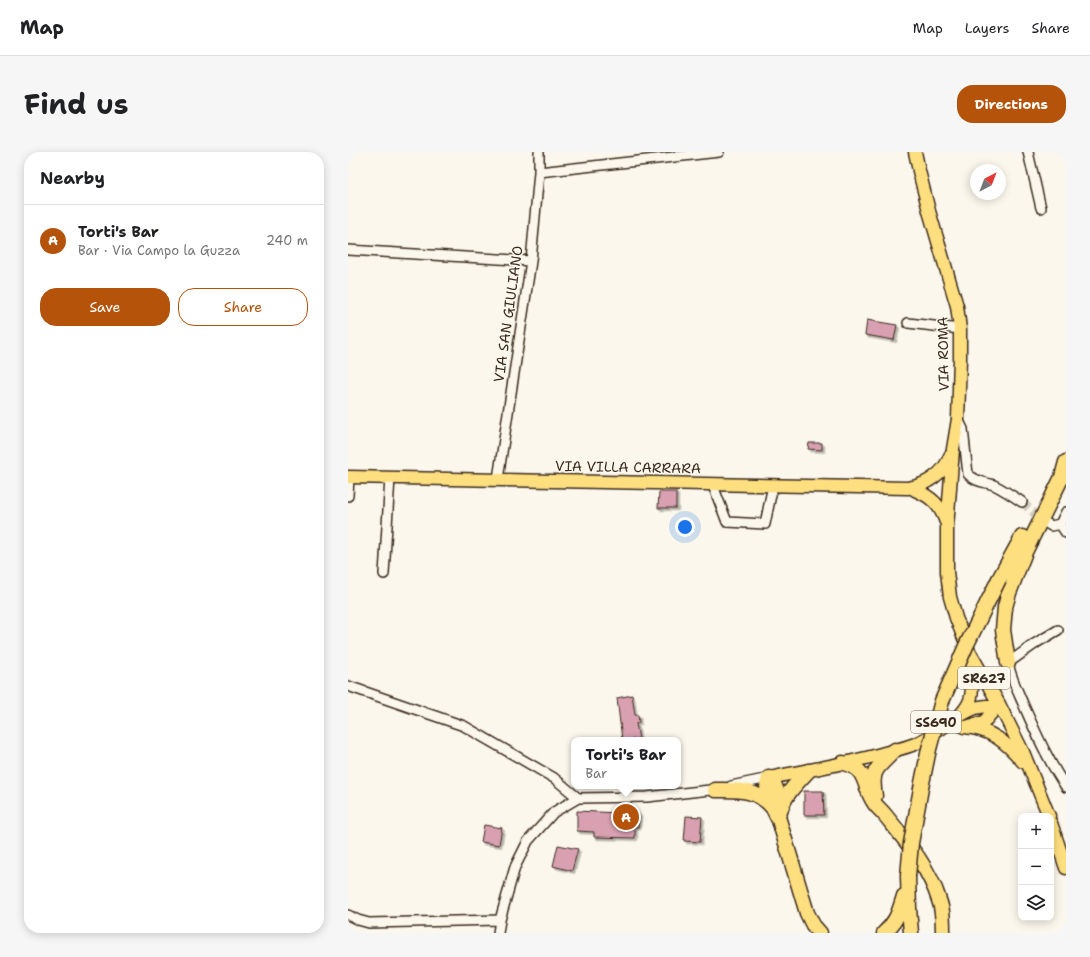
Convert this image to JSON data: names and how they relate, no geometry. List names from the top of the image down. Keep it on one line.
{"streets":{"highway":["SS690"],"main road":["VIA ROMA","VIA VILLA CARRARA","SR627"],"street":["VIA SAN GIULIANO"]},"crossings":[["VIA SAN GIULIANO","VIA VILLA CARRARA"],["VIA ROMA","VIA VILLA CARRARA"],["VIA ROMA","SR627"]],"north":"top right","page":{"header":"Map","nav":["Map","Layers","Share"],"title":"Find us","buttons":["Directions",["Save","Share"]],"heading":"Nearby","list":[{"mark":"A","name":"Torti's Bar","note":"Bar · Via Campo la Guzza","value":"240 m"}],"popup":["Torti's Bar","Bar"],"pins":"A","map_buttons":["+","−"]}}
